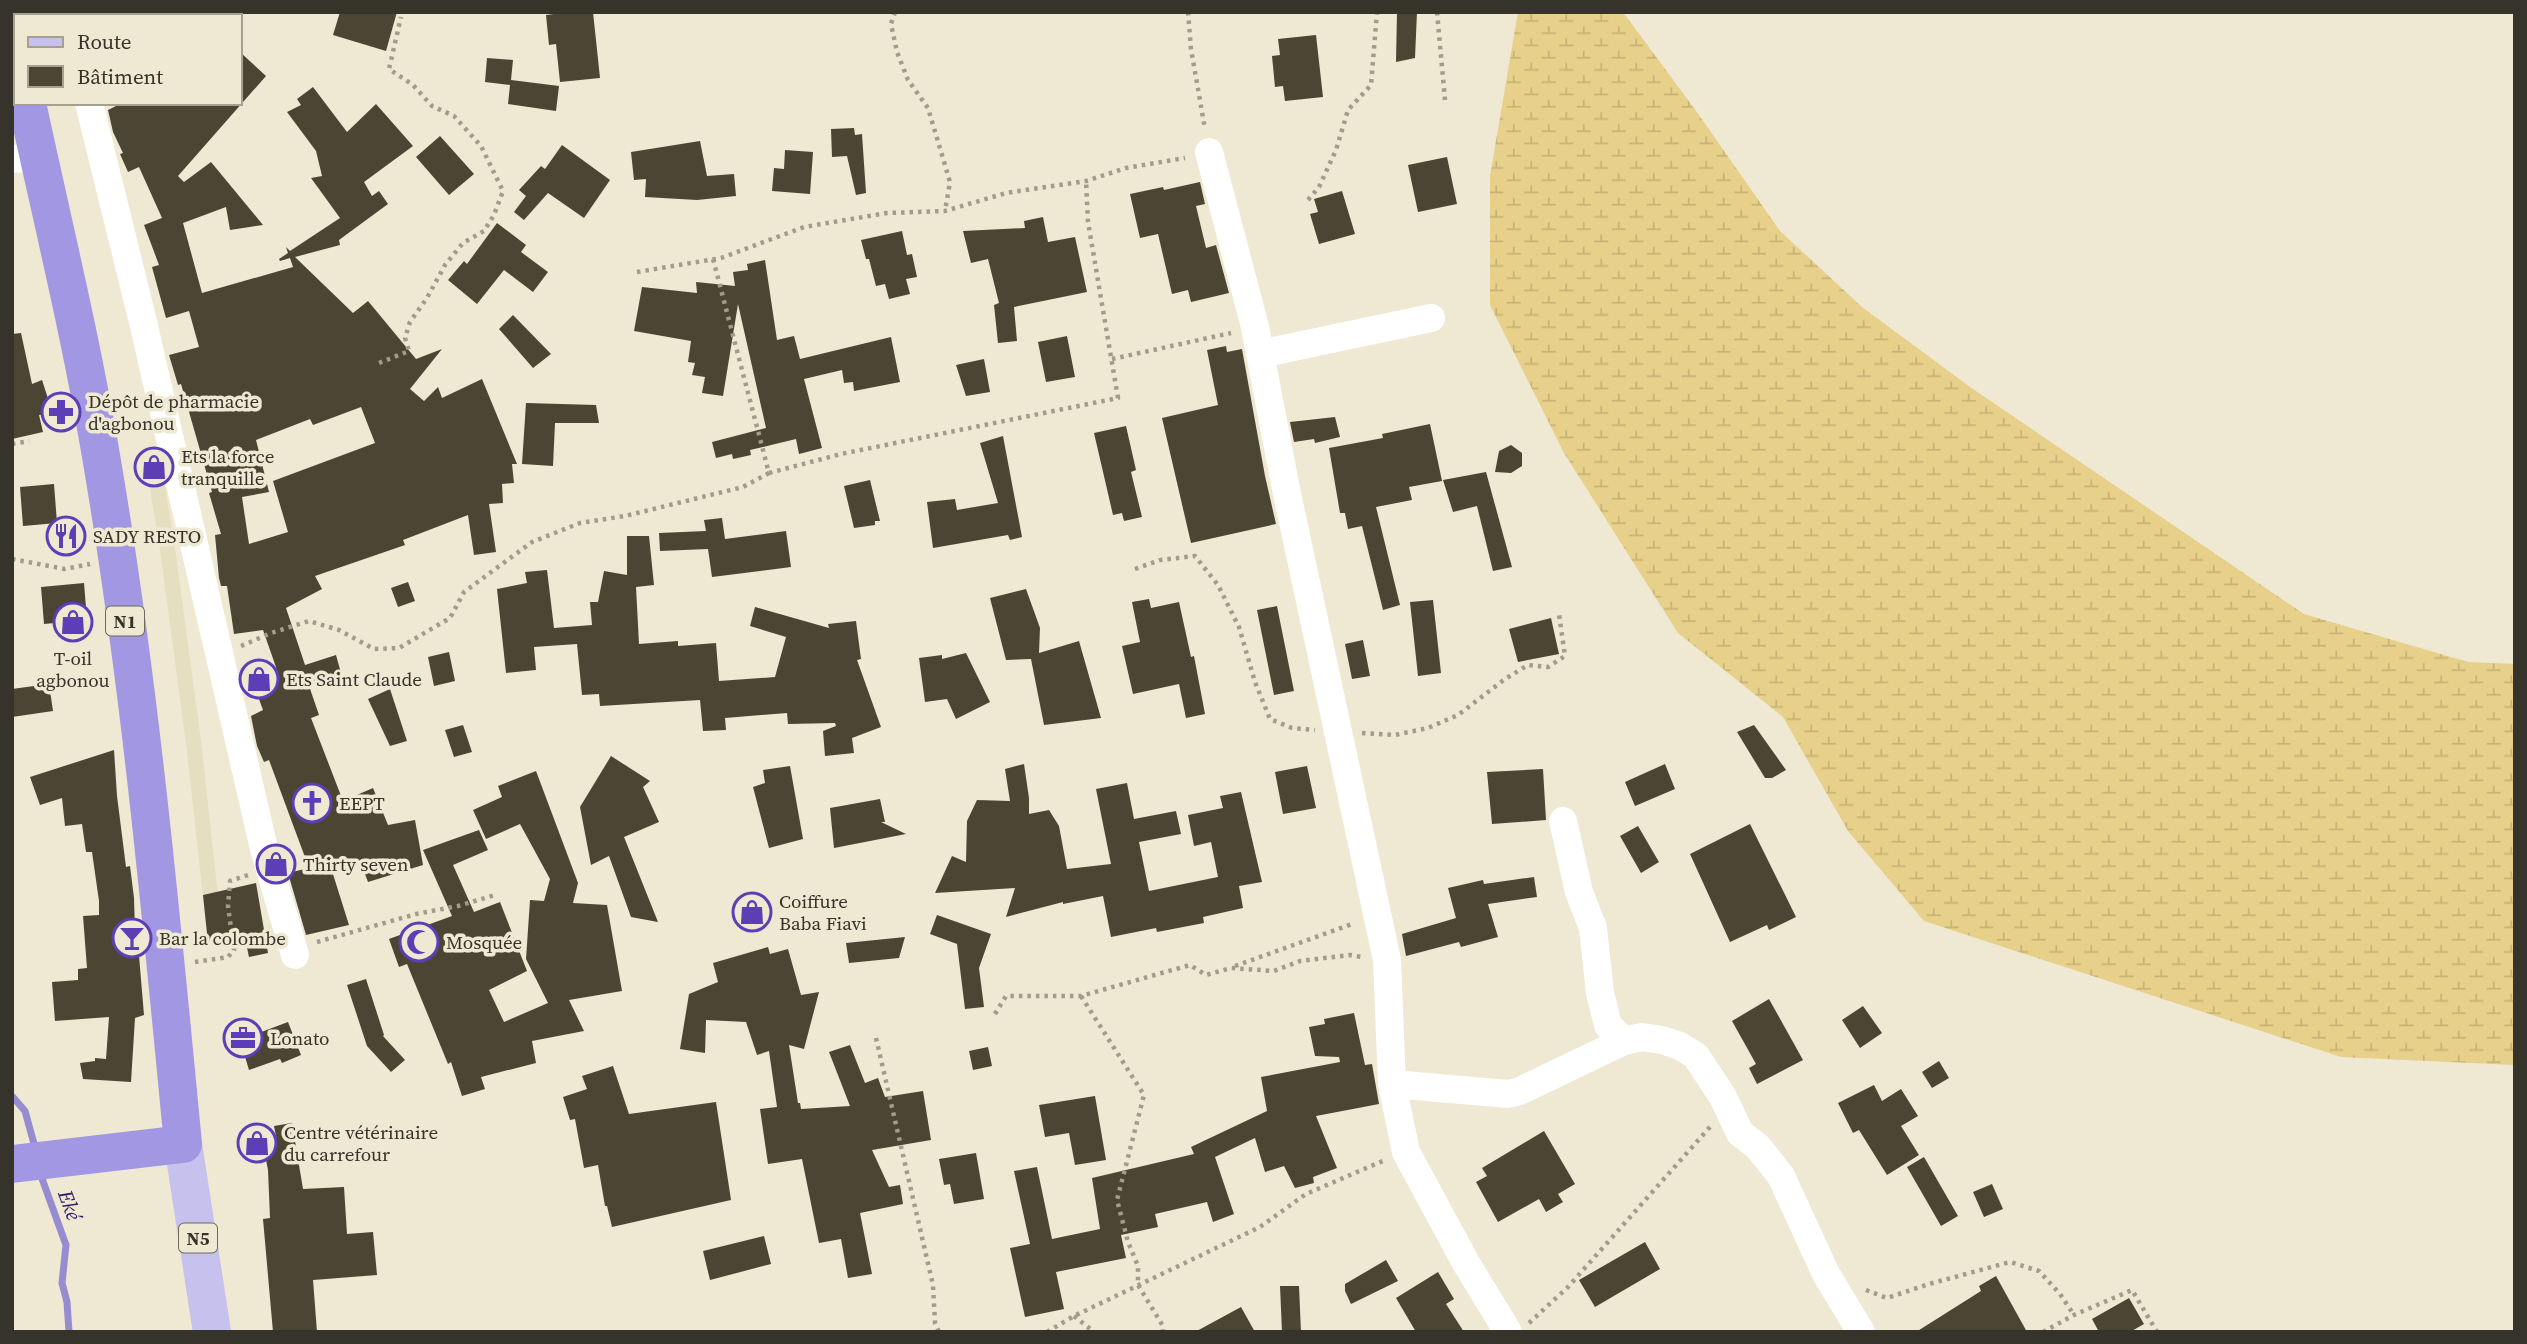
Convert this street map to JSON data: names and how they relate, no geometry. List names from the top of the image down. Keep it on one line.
{"streets":{"highway":["N1"],"main road":["N5"]},"crossings":[["N1","N5"]],"water":["Eké"],"places":{"pharmacy":["Dépôt de pharmacie d'agbonou"],"shop":["Ets la force tranquille","T-oil agbonou","Ets Saint Claude","Thirty seven","Coiffure Baba Fiavi","Centre vétérinaire du carrefour"],"restaurant":["SADY RESTO"],"church":["EEPT"],"bar":["Bar la colombe"],"mosque":["Mosquée"],"office":["Lonato"]},"legend":["Route","Bâtiment"]}
